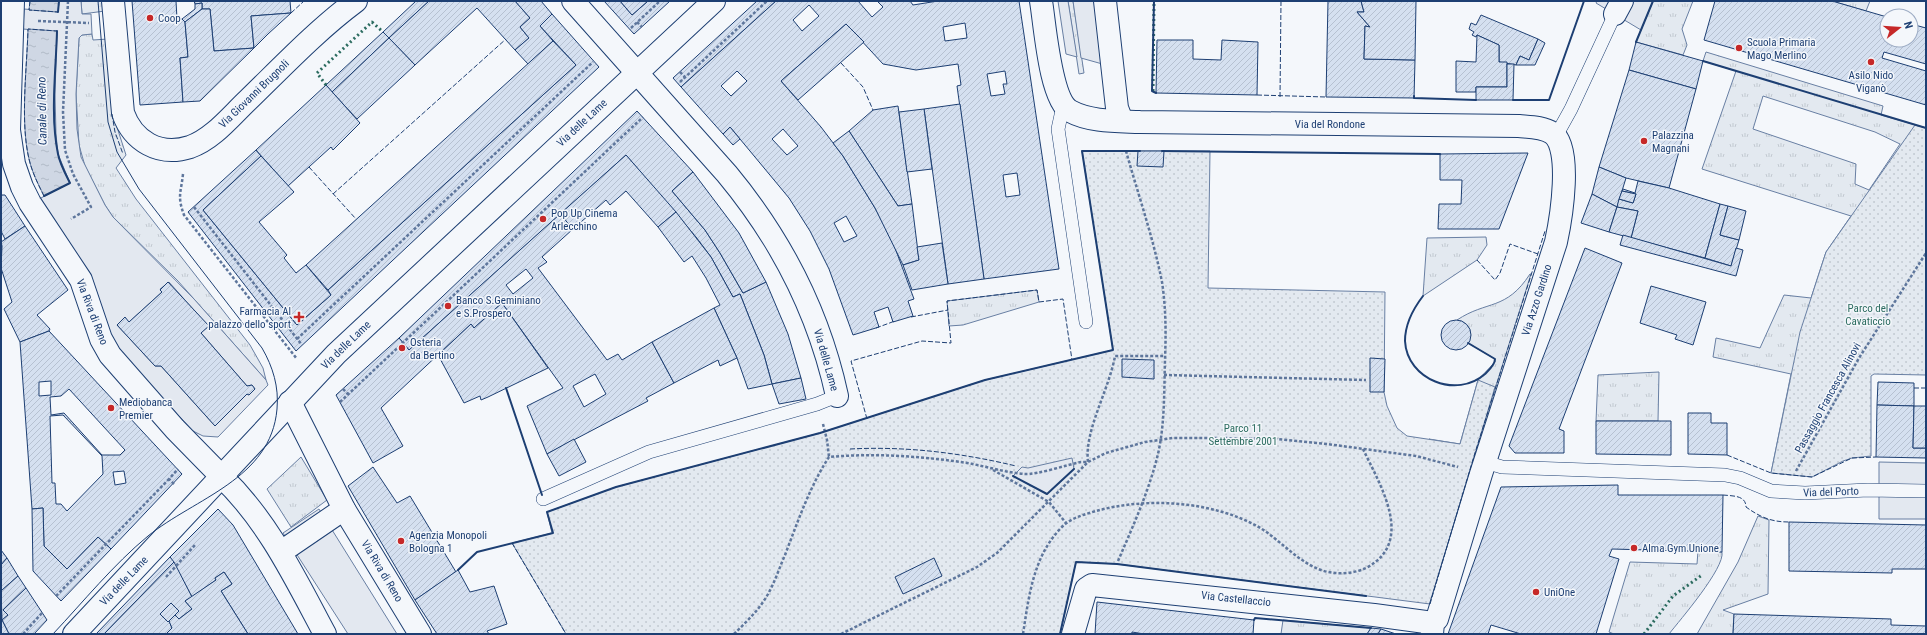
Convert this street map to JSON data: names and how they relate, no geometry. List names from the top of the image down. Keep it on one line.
{"streets":{"street":["Via Giovanni Brugnoli","Via delle Lame","Via del Rondone","Via Azzo Gardino","Via Riva di Reno","Via Castellaccio"],"lane":["Via del Porto"],"path":["Passaggio Francesca Alinovi"]},"crossings":[["Via delle Lame","Via Riva di Reno"],["Via del Rondone","Via Azzo Gardino"],["Via Azzo Gardino","Via del Porto"],["Via Azzo Gardino","Via Castellaccio"],["Passaggio Francesca Alinovi","Via del Porto"]],"water":["Canale di Reno"],"parks":["Parco del Cavaticcio","Parco 11 Settembre 2001"],"places":{"other":["Coop","Scuola Primaria Mago Merlino","Asilo Nido Viganò","Palazzina Magnani","Pop Up Cinema Arlecchino","Banco S.Geminiano e S.Prospero","Osteria da Bertino","Mediobanca Premier","Agenzia Monopoli Bologna 1","Alma Gym Unione","UniOne"],"health":["Farmacia Al palazzo dello sport"]},"north":"right"}
